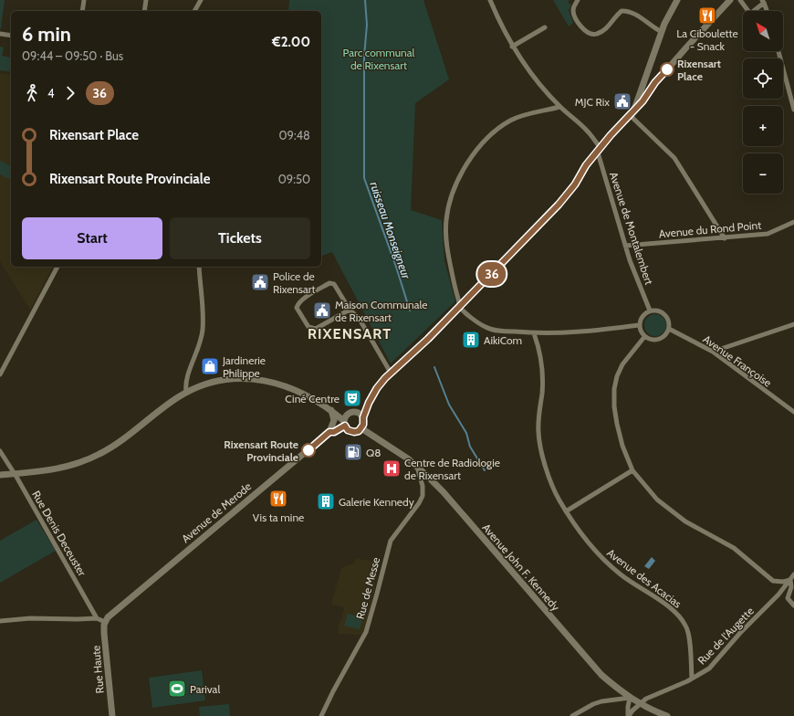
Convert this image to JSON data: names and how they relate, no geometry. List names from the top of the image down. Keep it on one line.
{"streets":{"street":["Avenue de Montalembert","Avenue du Rond Point","Avenue Françoise","Avenue de Merode","Rue Denis Deceuster","Avenue John F. Kennedy","Avenue des Acacias","Rue de Messe","Rue de l'Augette","Rue Haute"]},"crossings":[["Avenue de Montalembert","Avenue du Rond Point"],["Avenue de Montalembert","Avenue Françoise"],["Avenue de Merode","Avenue John F. Kennedy"],["Avenue de Merode","Rue Haute"],["Avenue John F. Kennedy","Rue de Messe"],["Avenue John F. Kennedy","Rue de l'Augette"],["Avenue des Acacias","Rue de l'Augette"]],"districts":["RIXENSART"],"water":["ruisseau Monseigneur"],"parks":["Parc communal de Rixensart"],"places":{"restaurant":["La Ciboulette - Snack","Vis ta mine"],"other":["Rixensart Place","Rixensart Route Provinciale"],"public building":["MJC Rix","Police de Rixensart","Maison Communale de Rixensart"],"building":["AikiCom","Galerie Kennedy"],"shop":["Jardinerie Philippe"],"theatre":["Ciné Centre"],"fuel station":["Q8"],"hospital":["Centre de Radiologie de Rixensart"],"sports":["Parival"]},"lines":["bus line 36"],"north":"top left","page":{"on_map":"36","map_buttons":["+","−"],"heading":["6 min","09:44 – 09:50 · Bus","€2.00"],"legs":["4","36"],"list":[{"name":"Rixensart Place","value":"09:48"},{"name":"Rixensart Route Provinciale","value":"09:50"}],"buttons":["Start","Tickets"]}}
